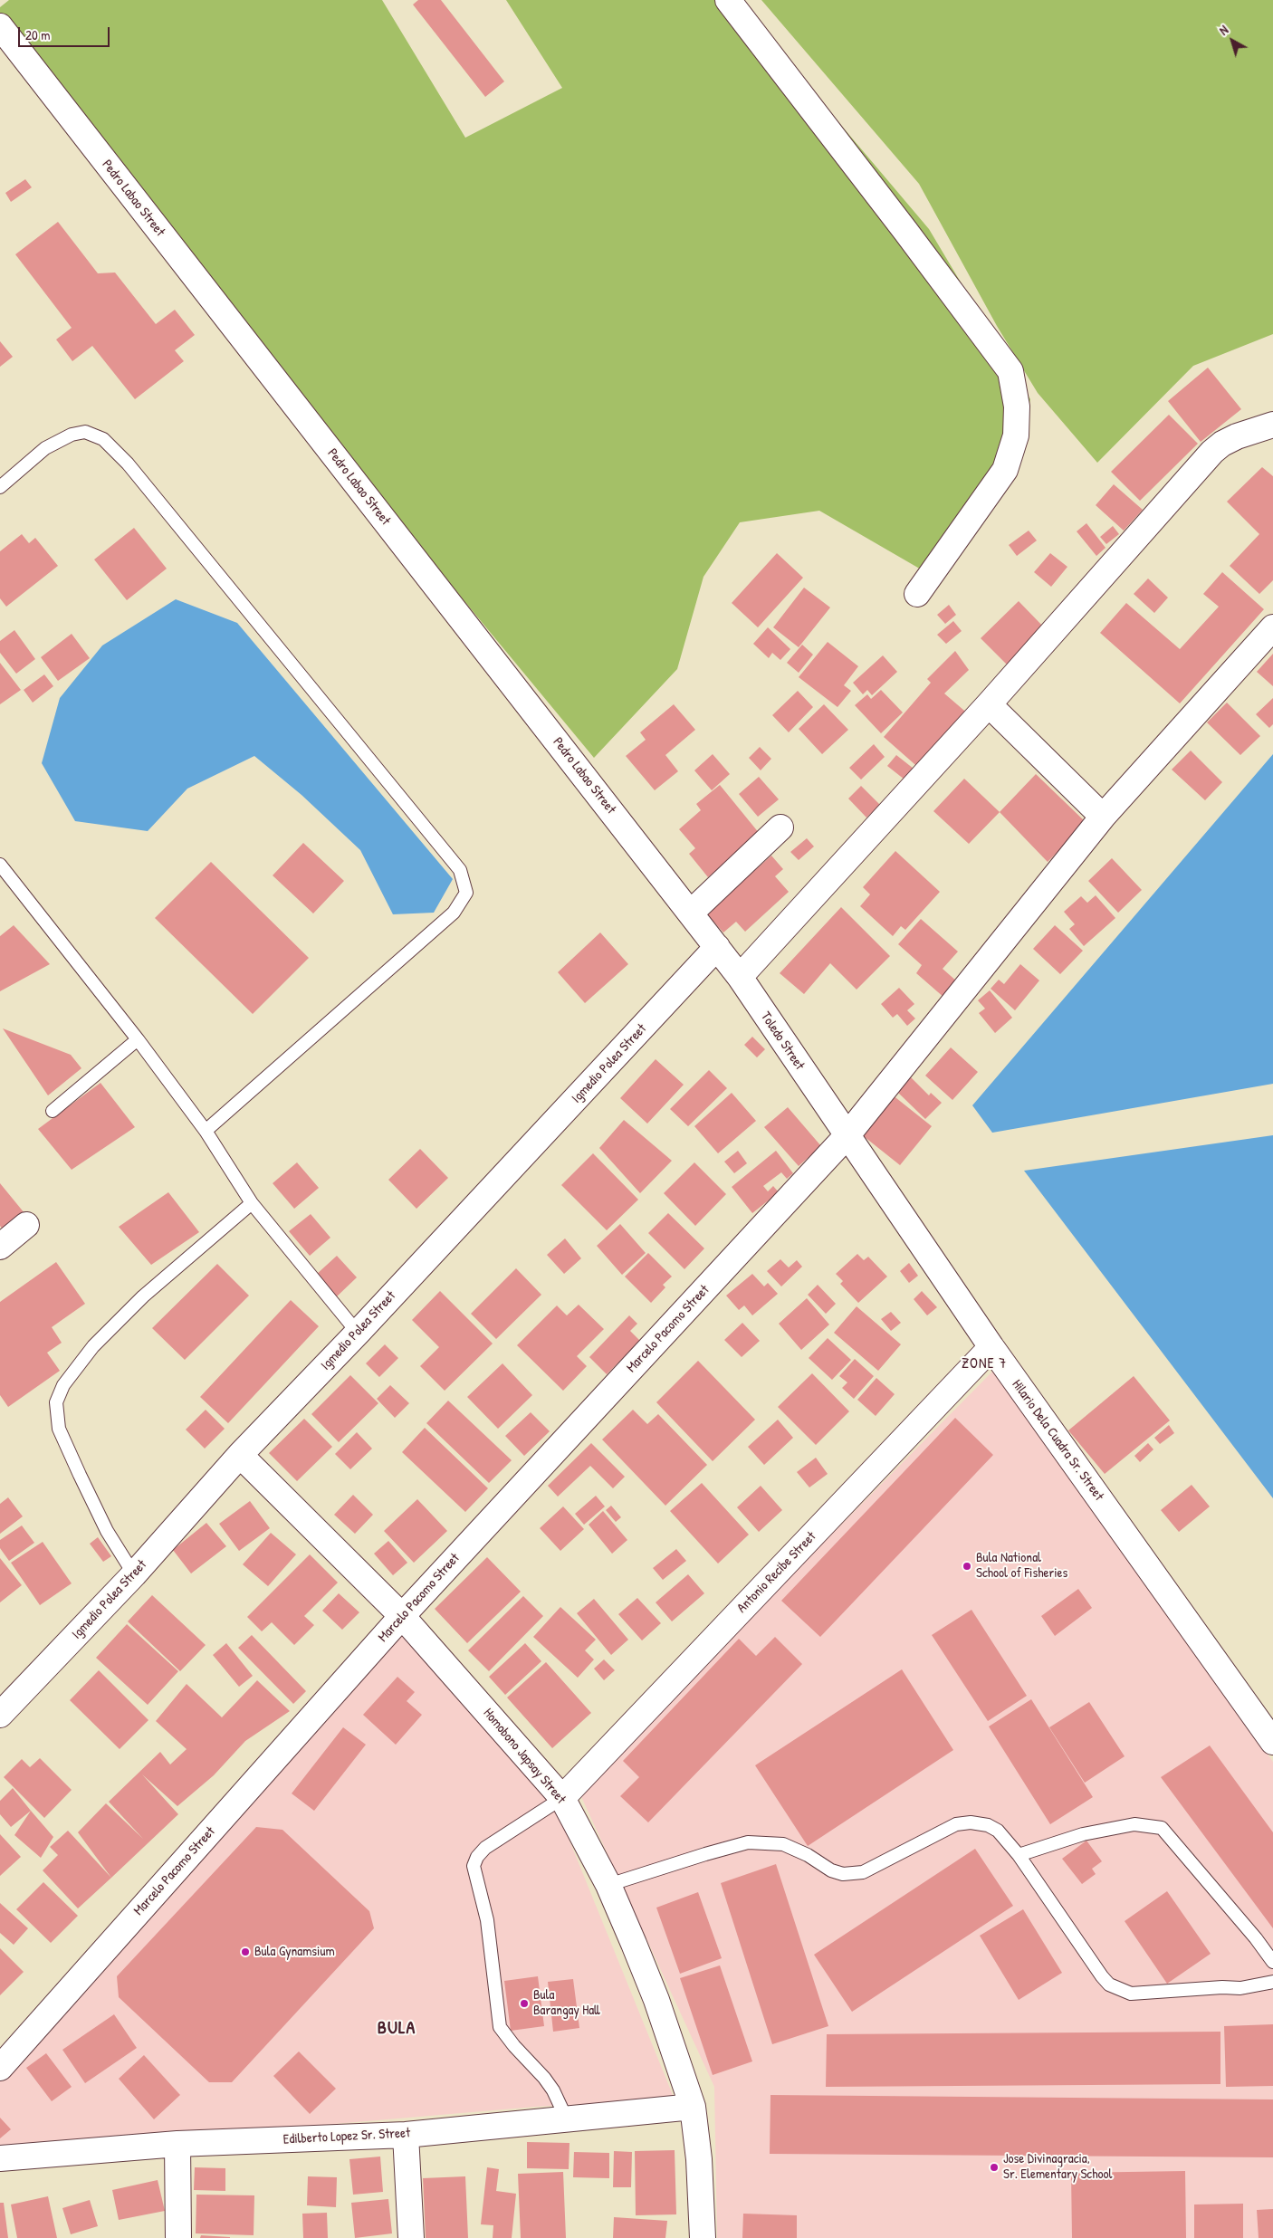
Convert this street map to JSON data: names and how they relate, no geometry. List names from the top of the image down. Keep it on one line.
{"streets":{"street":["Pedro Labao Street","Toledo Street","Igmedio Polea Street","Marcelo Pacomo Street","Hilario Dela Cuadra Sr. Street","Antonio Recibe Street","Homobono Japsay Street","Edilberto Lopez Sr. Street"]},"crossings":[["Pedro Labao Street","Toledo Street"],["Pedro Labao Street","Igmedio Polea Street"],["Toledo Street","Igmedio Polea Street"],["Toledo Street","Marcelo Pacomo Street"],["Toledo Street","Hilario Dela Cuadra Sr. Street"],["Igmedio Polea Street","Homobono Japsay Street"],["Marcelo Pacomo Street","Hilario Dela Cuadra Sr. Street"],["Marcelo Pacomo Street","Homobono Japsay Street"],["Hilario Dela Cuadra Sr. Street","Antonio Recibe Street"],["Antonio Recibe Street","Homobono Japsay Street"],["Homobono Japsay Street","Edilberto Lopez Sr. Street"]],"districts":["ZONE 7","BULA"],"places":["Bula National School of Fisheries","Bula Gynamsium","Bula Barangay Hall","Jose Divinagracia, Sr. Elementary School"],"scale_bar":"20 m","north":"top left"}
